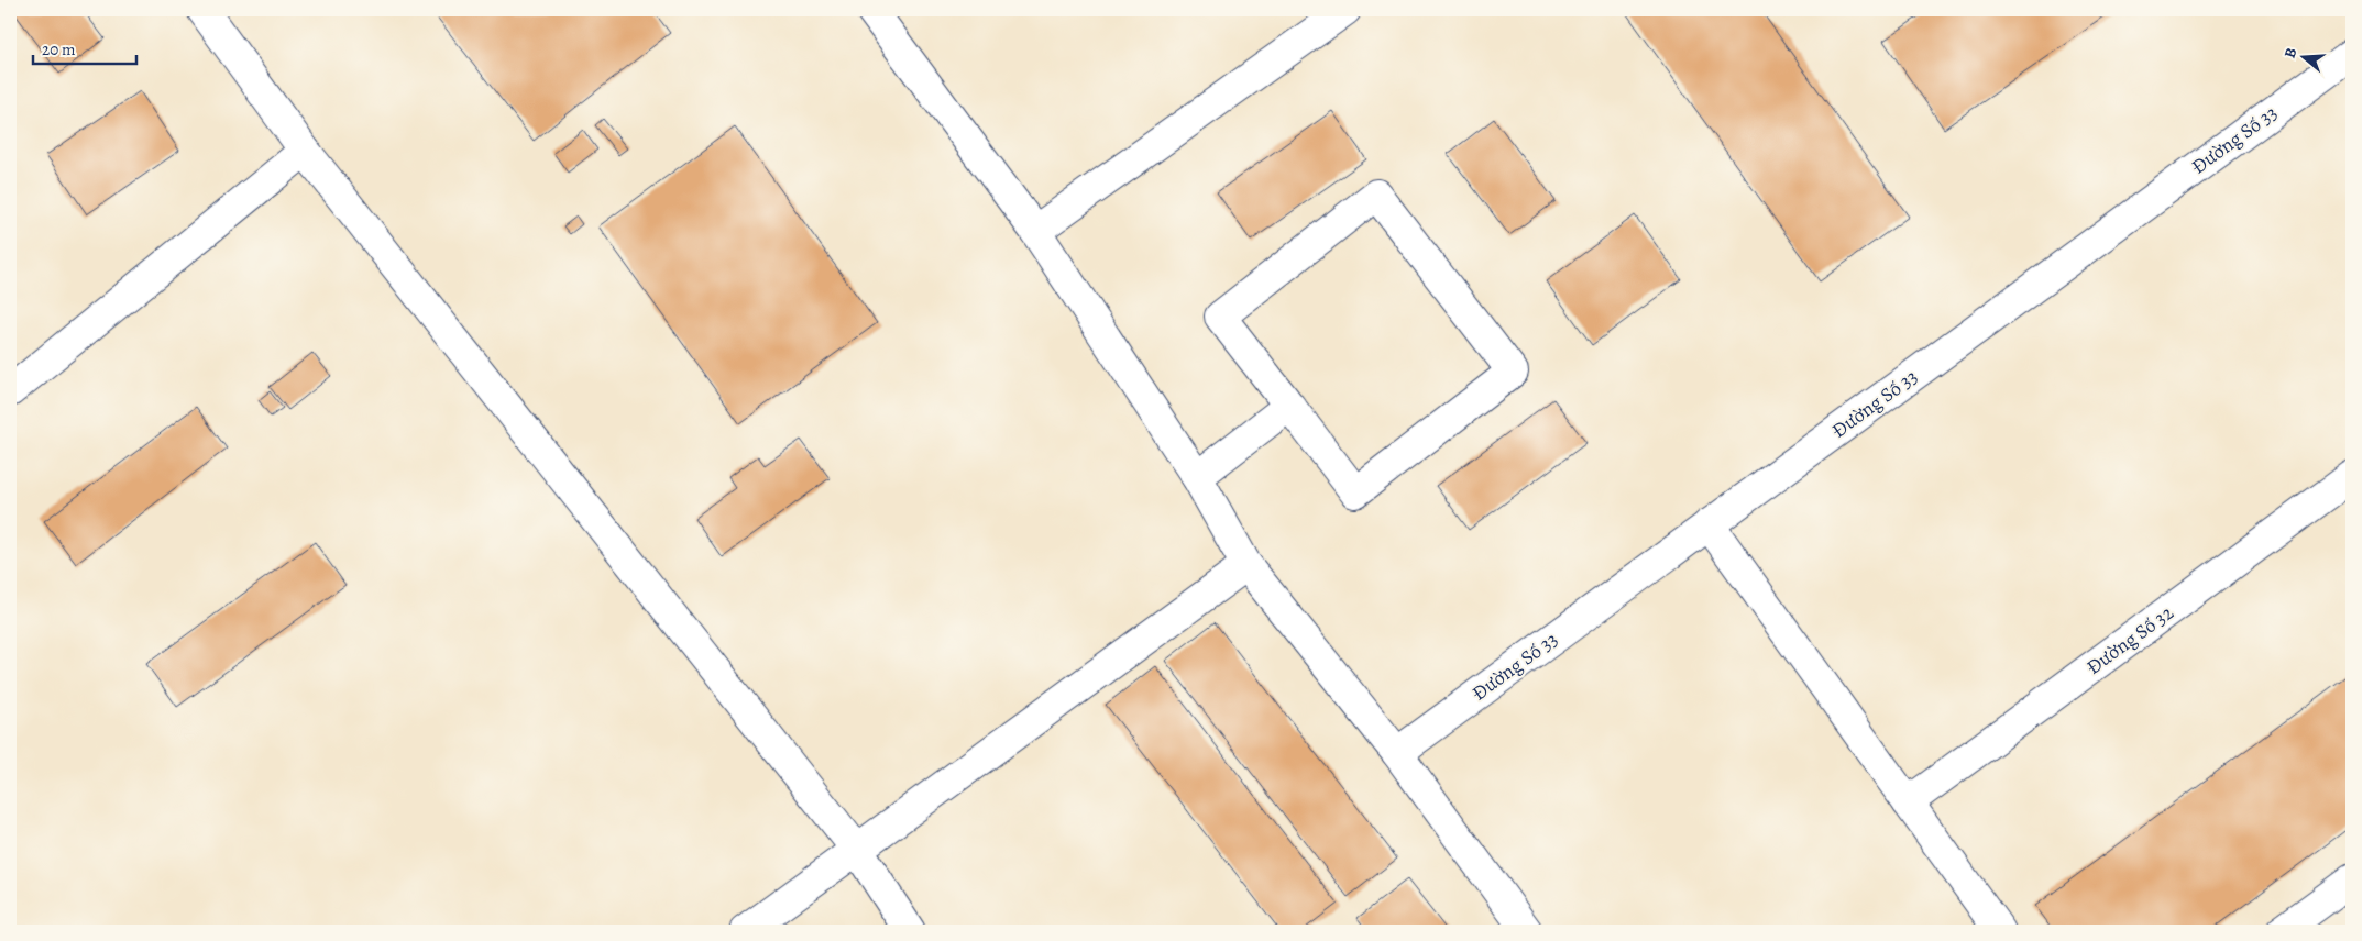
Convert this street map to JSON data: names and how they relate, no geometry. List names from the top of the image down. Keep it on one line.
{"streets":{"street":["Đường Số 33","Đường Số 32"]},"scale_bar":"20 m","north":"left"}
